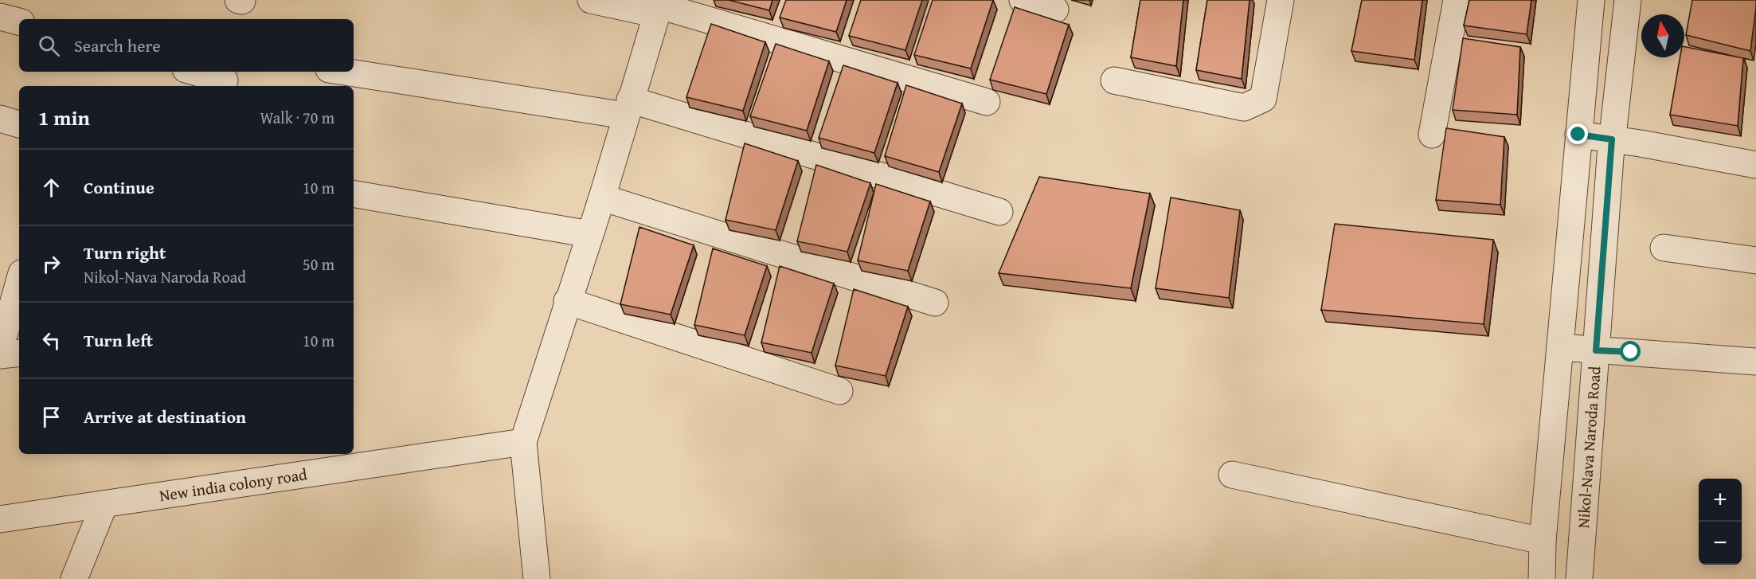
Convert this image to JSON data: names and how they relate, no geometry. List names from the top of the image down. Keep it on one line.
{"streets":{"street":["Nikol-Nava Naroda Road","New india colony road"]},"north":"top","page":{"search":"Search here","heading":["1 min","Walk · 70 m"],"list":[["Continue","10 m"],["Turn right","Nikol-Nava Naroda Road","50 m"],["Turn left","10 m"],"Arrive at destination"],"map_buttons":["+","−"]}}
